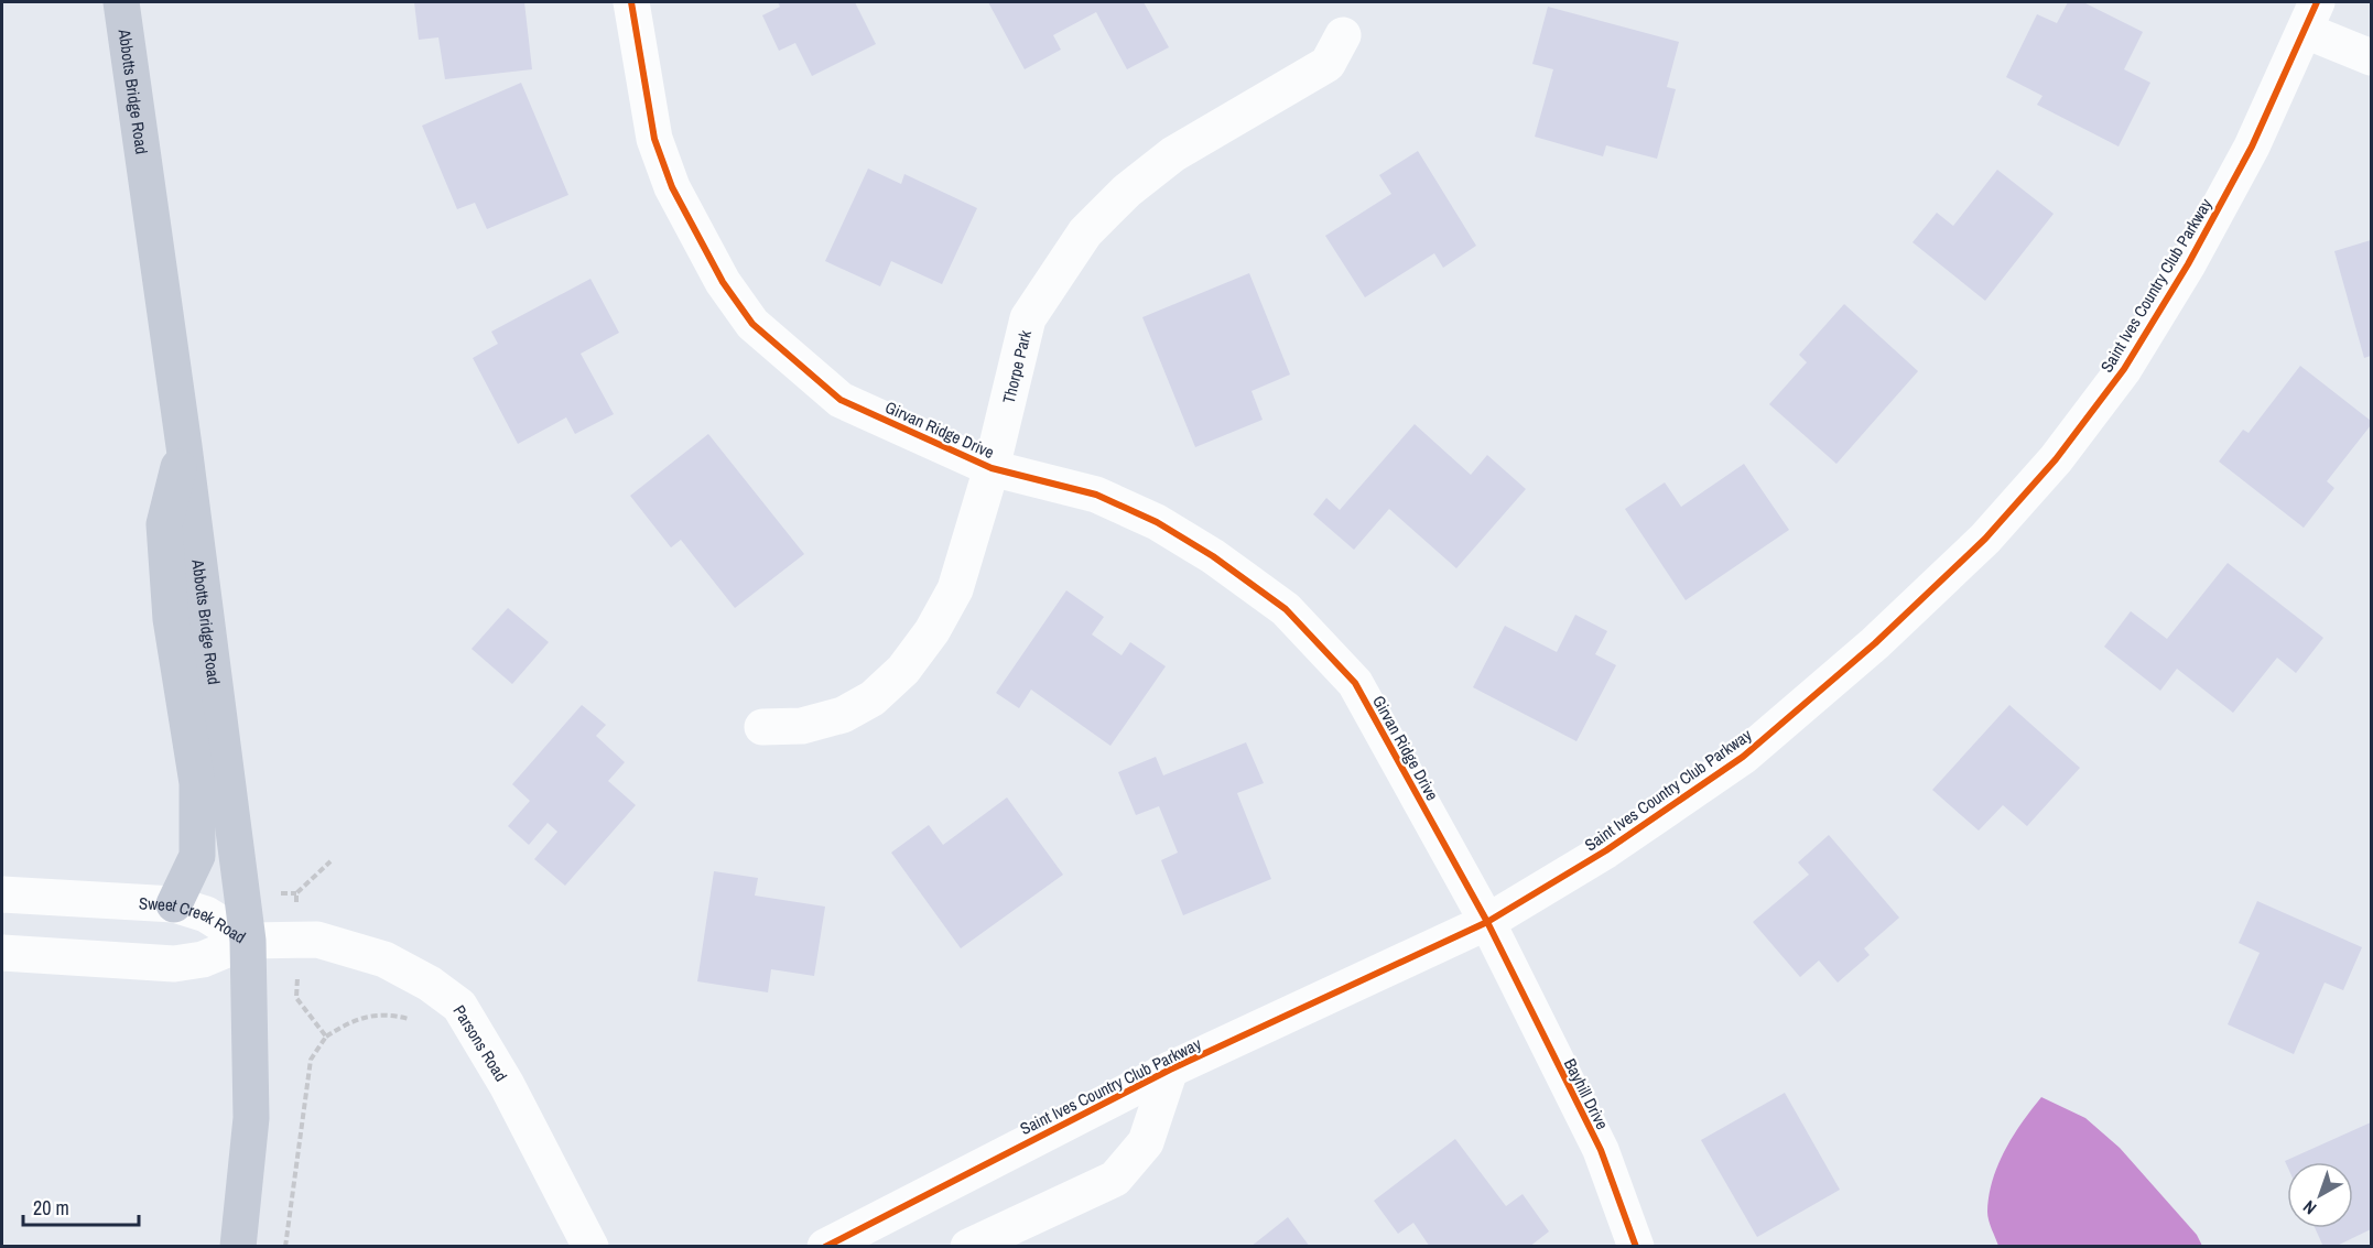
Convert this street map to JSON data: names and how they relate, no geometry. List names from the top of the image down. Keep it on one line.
{"streets":{"main road":["Abbotts Bridge Road"],"street":["Saint Ives Country Club Parkway","Thorpe Park","Girvan Ridge Drive","Sweet Creek Road","Parsons Road","Bayhill Drive"]},"crossings":[["Abbotts Bridge Road","Sweet Creek Road"],["Abbotts Bridge Road","Parsons Road"],["Saint Ives Country Club Parkway","Girvan Ridge Drive"],["Saint Ives Country Club Parkway","Bayhill Drive"],["Thorpe Park","Girvan Ridge Drive"],["Girvan Ridge Drive","Bayhill Drive"],["Sweet Creek Road","Parsons Road"]],"scale_bar":"20 m","north":"bottom left"}
